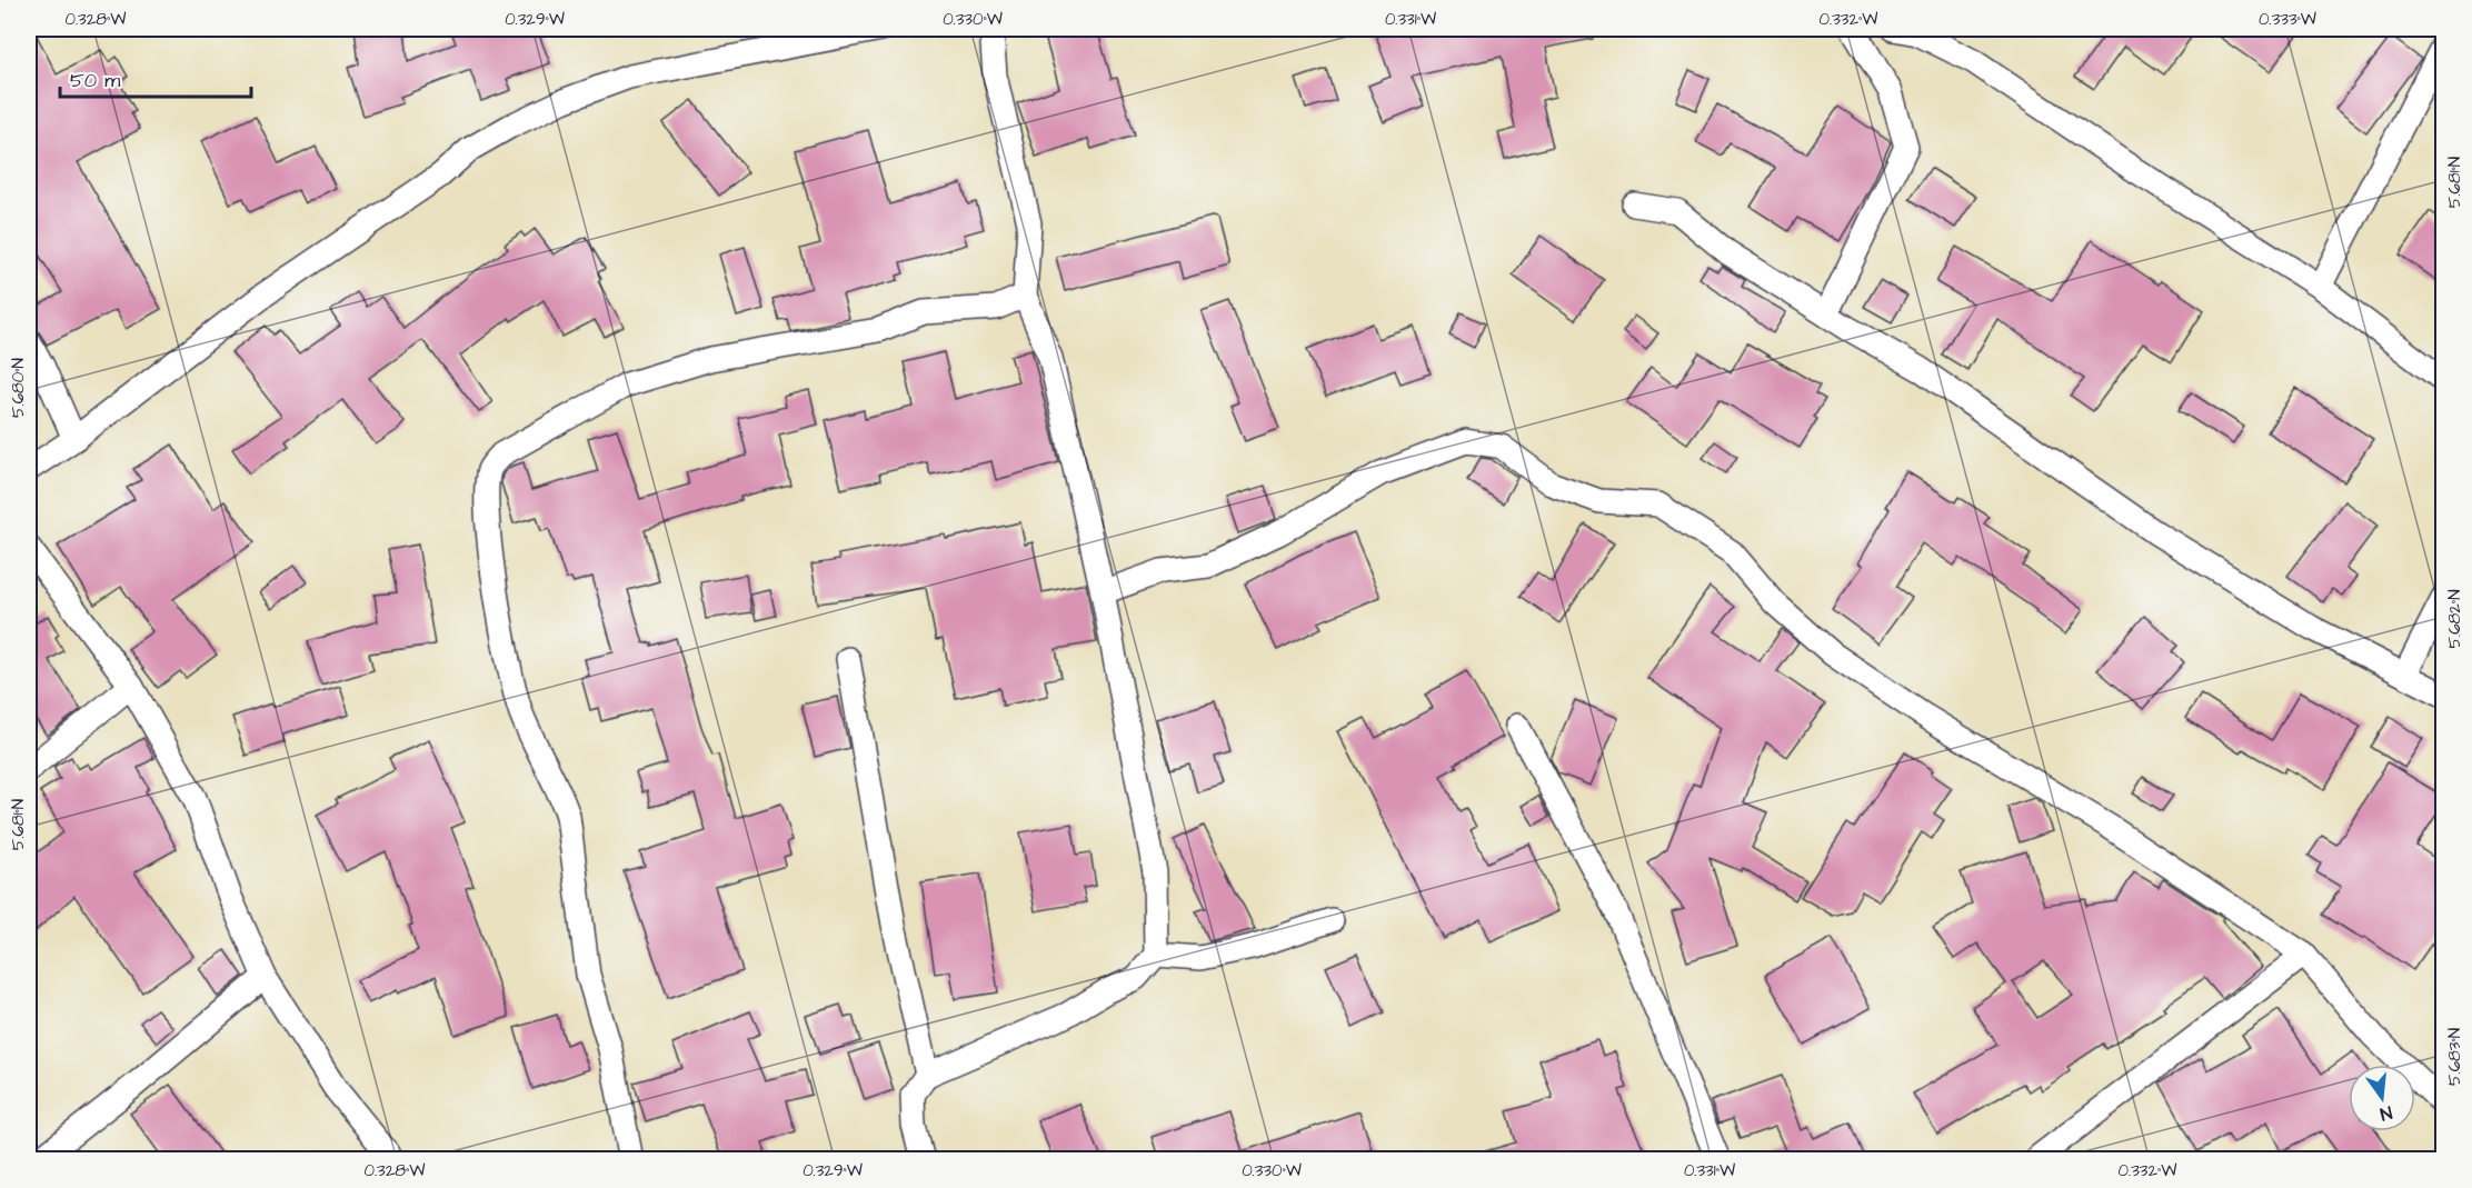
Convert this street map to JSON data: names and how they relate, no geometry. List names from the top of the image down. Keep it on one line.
{"scale_bar":"50 m","north":"bottom","coordinates":["0.328°W","0.329°W","0.330°W","0.331°W","0.332°W","0.333°W","5.681°N","5.680°N","5.682°N","5.683°N"]}
